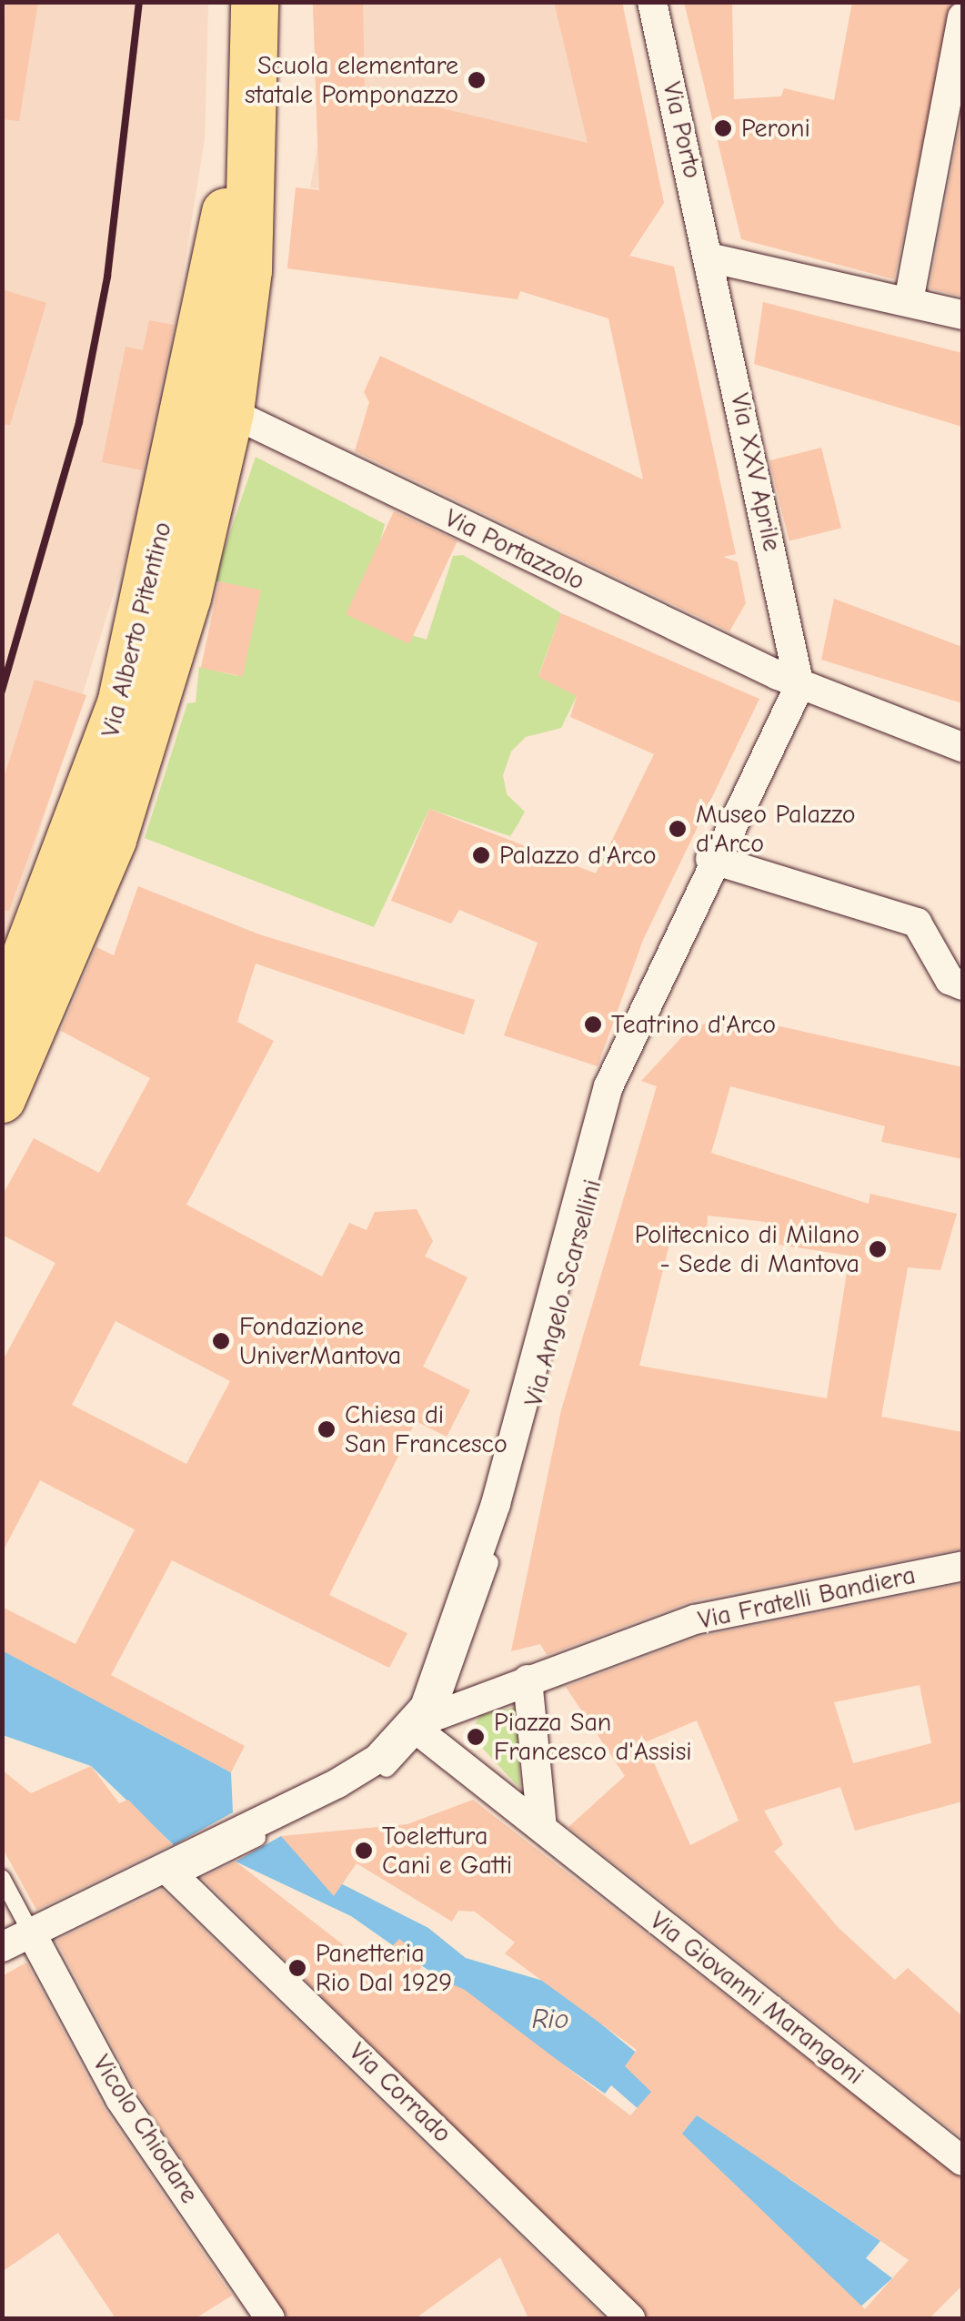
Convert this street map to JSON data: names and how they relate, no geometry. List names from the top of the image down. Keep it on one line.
{"streets":{"main road":["Via Alberto Pitentino"],"street":["Via Porto","Via XXV Aprile","Via Portazzolo","Via Angelo Scarsellini","Via Fratelli Bandiera","Via Giovanni Marangoni","Via Corrado","Vicolo Chiodare"]},"crossings":[["Via Porto","Via XXV Aprile"],["Via XXV Aprile","Via Portazzolo"],["Via XXV Aprile","Via Angelo Scarsellini"],["Via Portazzolo","Via Alberto Pitentino"],["Via Portazzolo","Via Angelo Scarsellini"]],"water":["Rio"],"places":["Scuola elementare statale Pomponazzo","Peroni","Museo Palazzo d'Arco","Palazzo d'Arco","Teatrino d'Arco","Politecnico di Milano - Sede di Mantova","Fondazione UniverMantova","Chiesa di San Francesco","Piazza San Francesco d'Assisi","Toelettura Cani e Gatti","Panetteria Rio Dal 1929"]}
